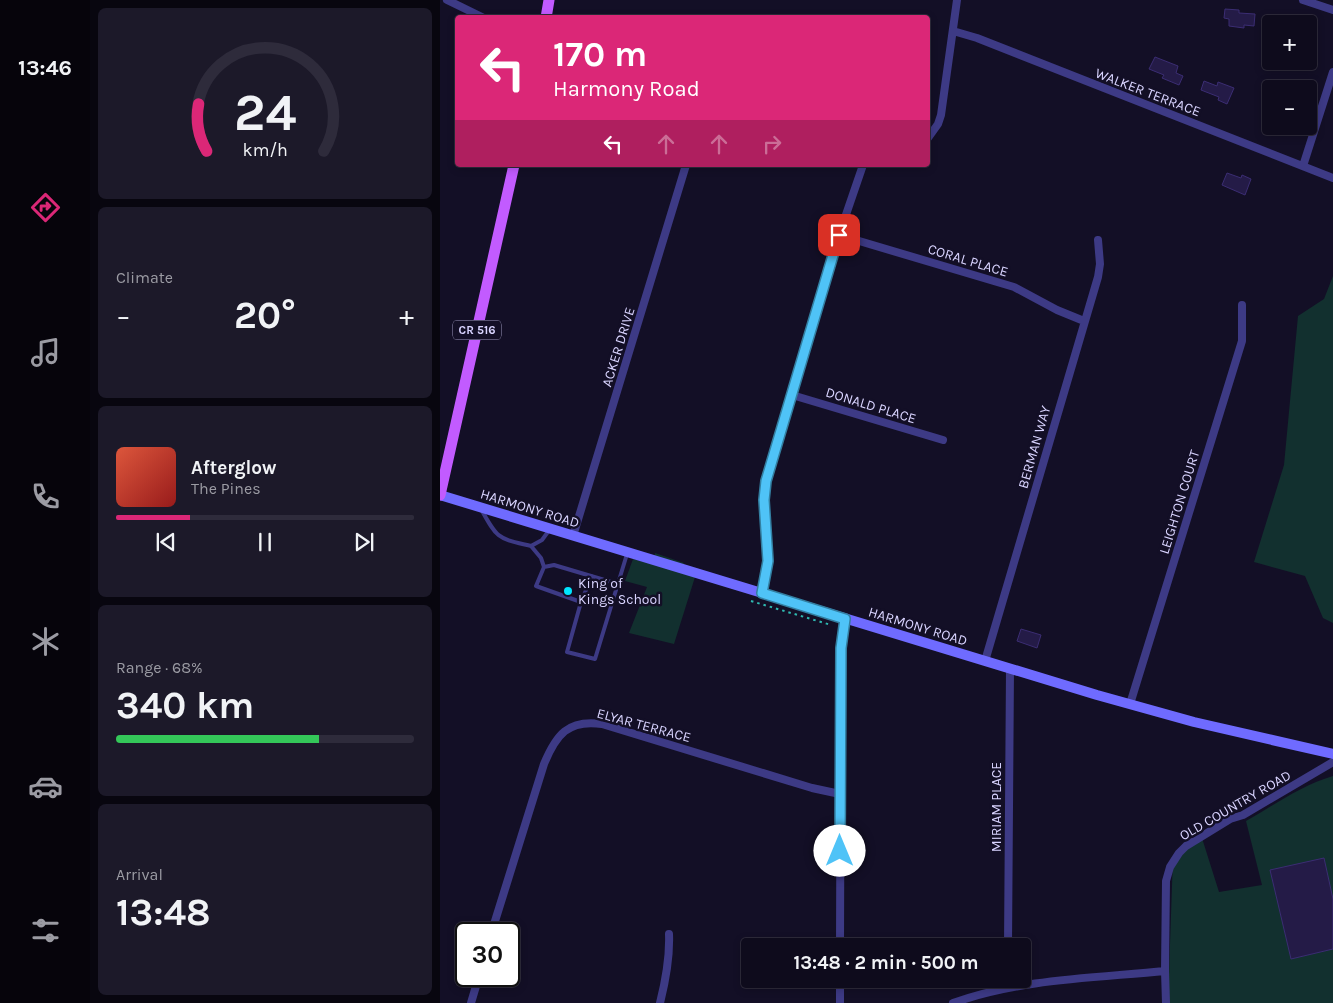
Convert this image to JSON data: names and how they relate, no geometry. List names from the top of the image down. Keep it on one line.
{"streets":{"main road":["CR 516"],"street":["WALKER TERRACE","CORAL PLACE","ACKER DRIVE","DONALD PLACE","BERMAN WAY","LEIGHTON COURT","HARMONY ROAD","ELYAR TERRACE","OLD COUNTRY ROAD","MIRIAM PLACE"]},"crossings":[["CORAL PLACE","BERMAN WAY"],["CR 516","HARMONY ROAD"],["ACKER DRIVE","HARMONY ROAD"],["BERMAN WAY","HARMONY ROAD"],["LEIGHTON COURT","HARMONY ROAD"],["HARMONY ROAD","MIRIAM PLACE"]],"places":["King of Kings School"],"page":{"tabs":"13:46","map_buttons":["+","−"],"turn":["170 m","Harmony Road"],"tile":["Climate",["Range · 68%","340 km"],["Arrival","13:48"]],"heat":["−","20°","+"],"song":["Afterglow","The Pines"],"limit":"30","trip":"13:48 · 2 min · 500 m","gauge":["24","km/h"]}}
